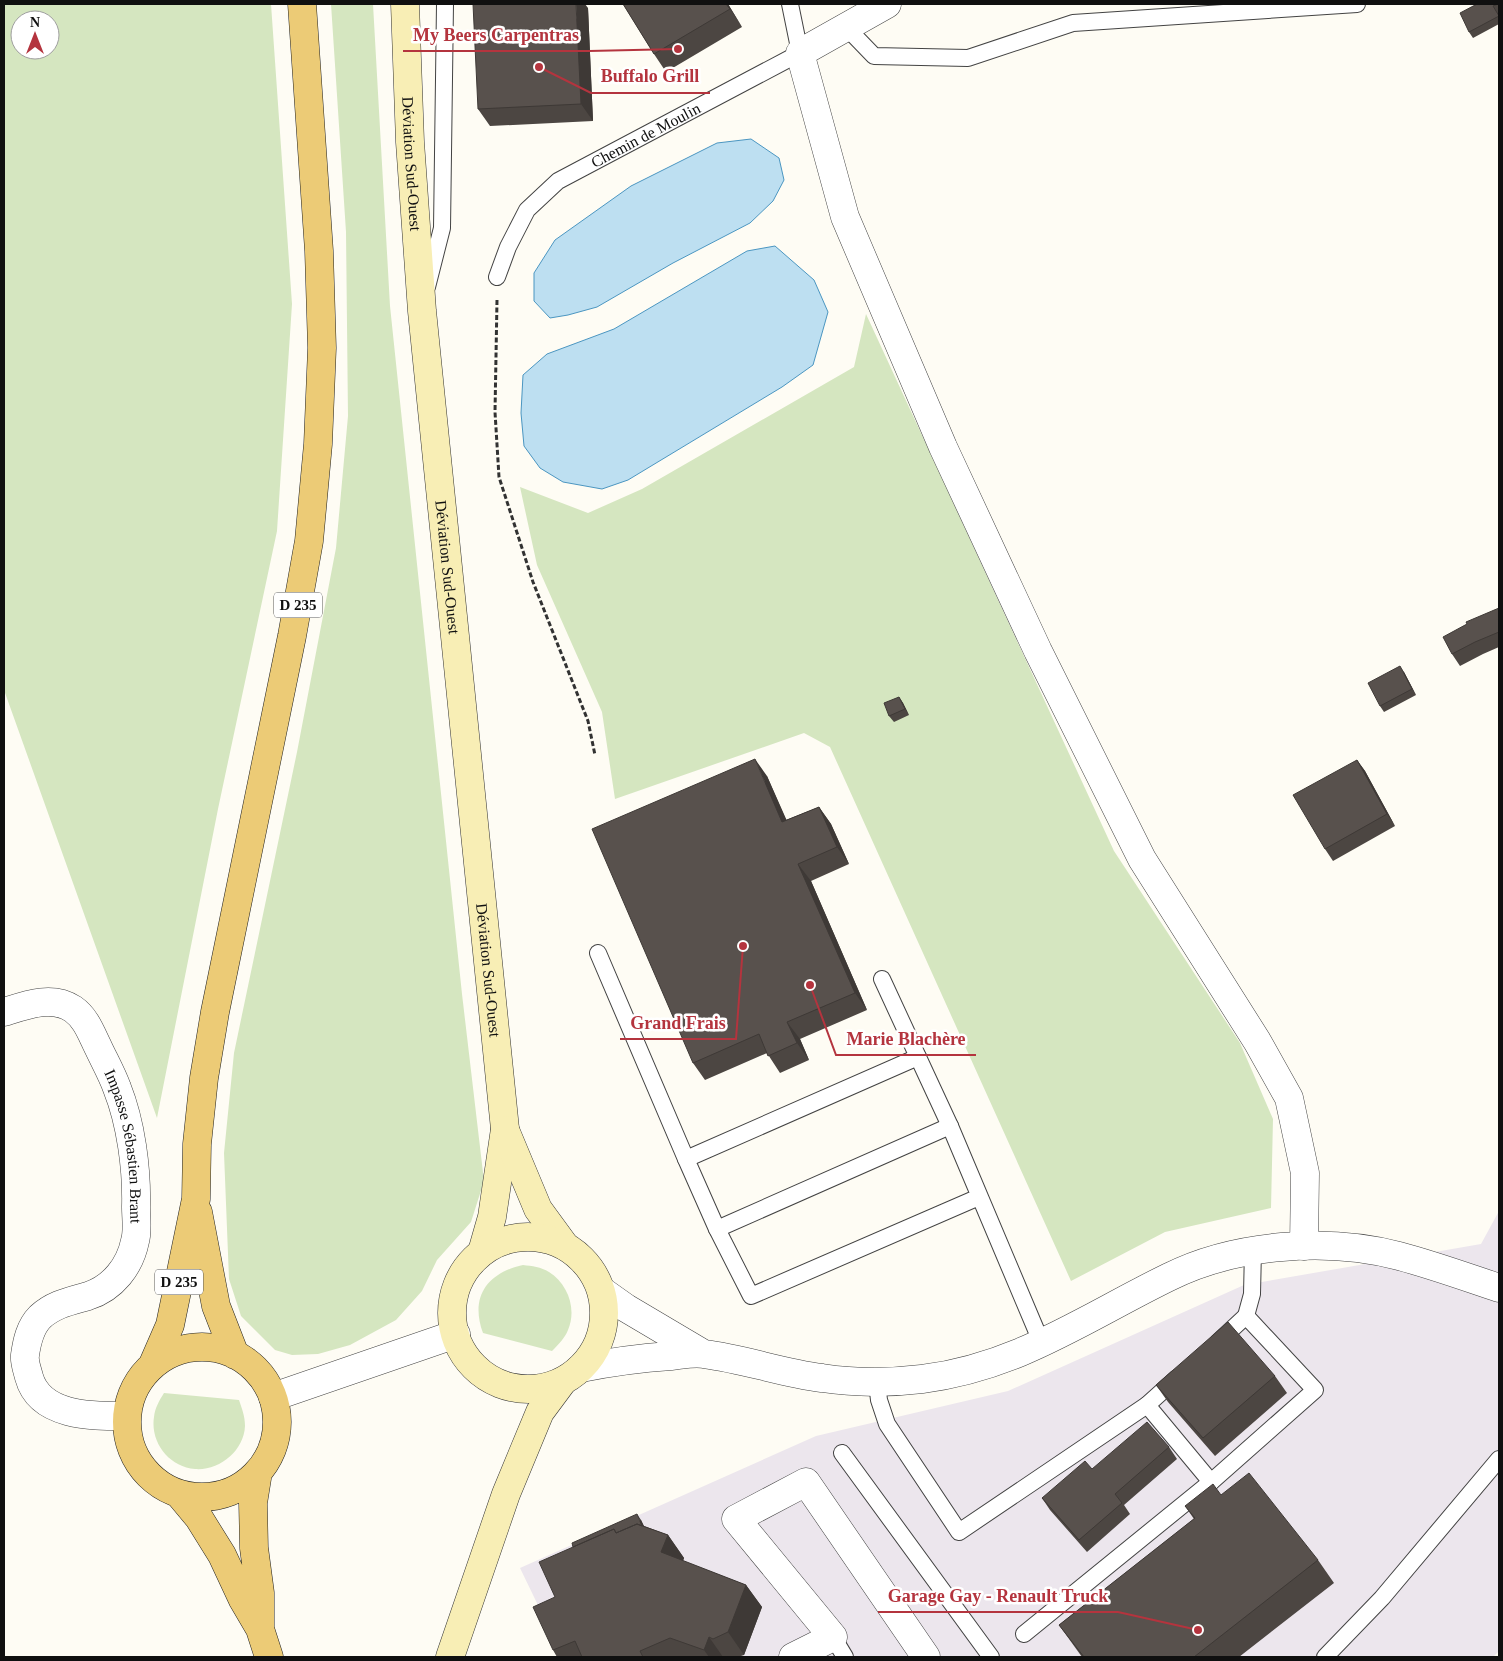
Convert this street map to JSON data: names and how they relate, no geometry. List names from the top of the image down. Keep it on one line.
{"streets":{"main road":["Déviation Sud-Ouest","D 235"],"street":["Chemin de Moulin","Impasse Sébastien Brant"]},"crossings":[["D 235","Impasse Sébastien Brant"]],"places":["My Beers Carpentras","Buffalo Grill","Grand Frais","Marie Blachère","Garage Gay - Renault Truck"],"north":"top"}
